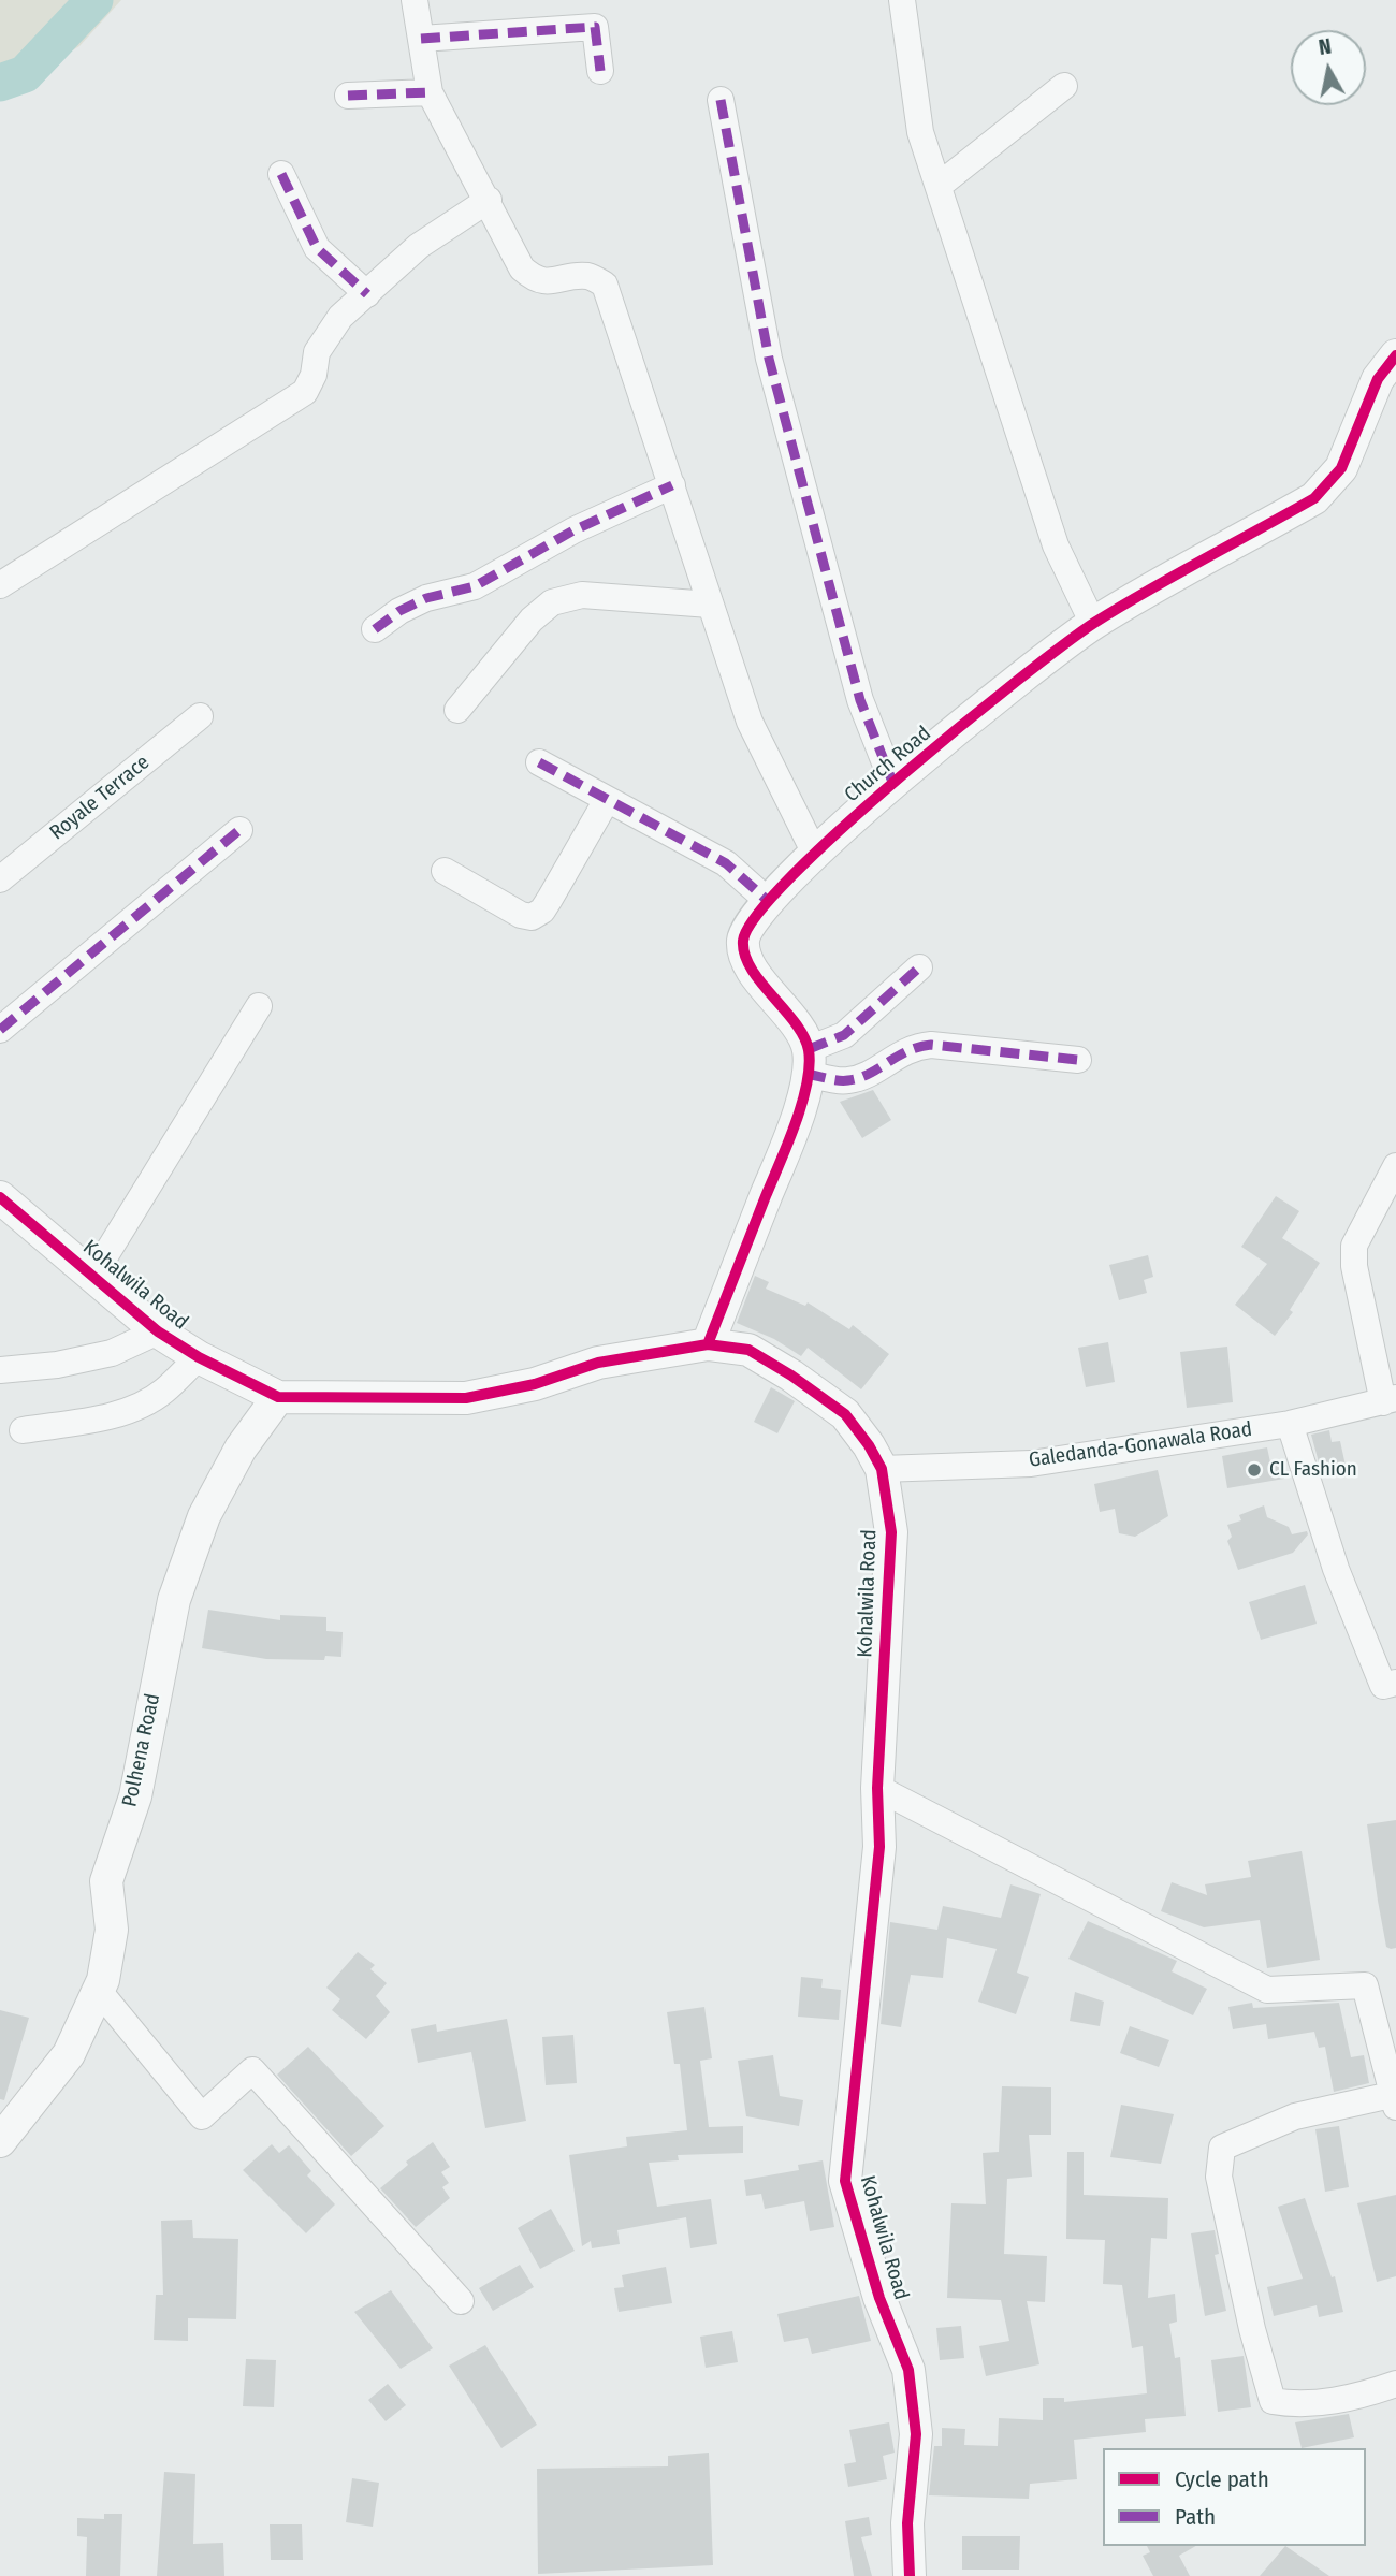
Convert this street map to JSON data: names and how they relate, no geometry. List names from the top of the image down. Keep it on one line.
{"streets":{"street":["Church Road","Royale Terrace","Kohalwila Road","Galedanda-Gonawala Road","Polhena Road"]},"crossings":[["Kohalwila Road","Galedanda-Gonawala Road"],["Kohalwila Road","Polhena Road"]],"places":["CL Fashion"],"legend":["Cycle path","Path"],"north":"top"}
